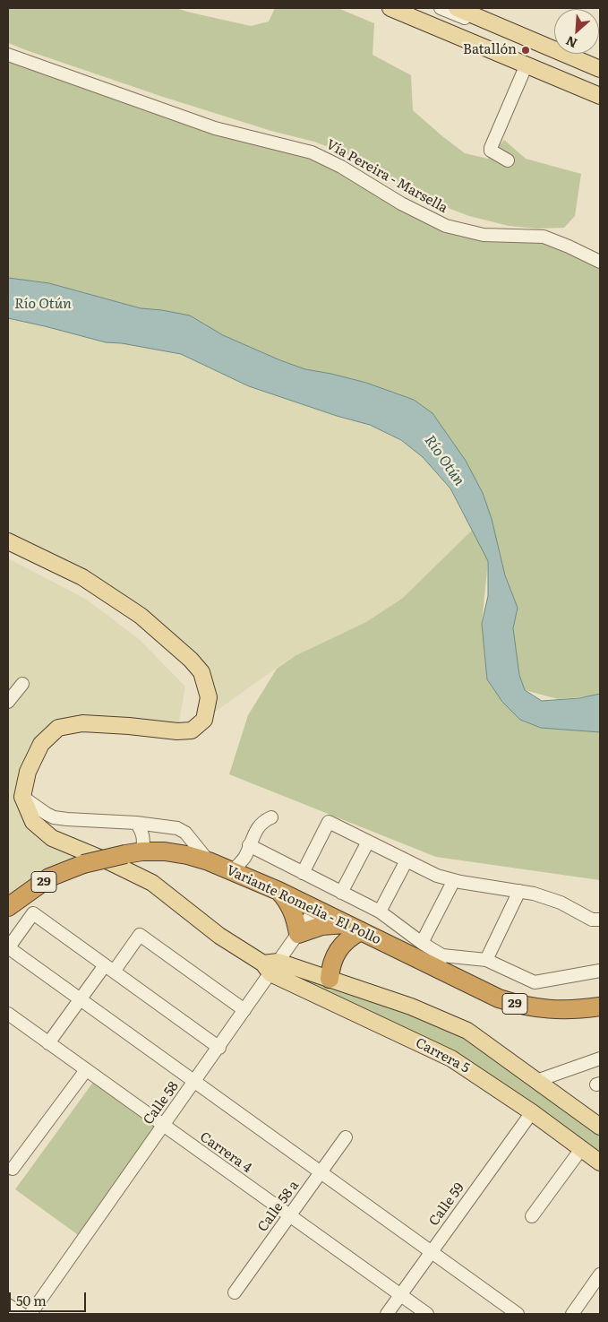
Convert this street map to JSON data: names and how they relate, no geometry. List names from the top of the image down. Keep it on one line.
{"streets":{"highway":["29","Variante Romelia - El Pollo"],"main road":["Carrera 5"],"street":["Vía Pereira - Marsella","Calle 58","Carrera 4","Calle 59","Calle 58 a"]},"crossings":[["Variante Romelia - El Pollo","Calle 58"],["Carrera 5","Calle 58"],["Carrera 5","Calle 59"],["Calle 58","Carrera 4"],["Carrera 4","Calle 59"],["Carrera 4","Calle 58 a"]],"water":["Río Otún"],"places":["Batallón"],"scale_bar":"50 m","north":"bottom left"}
